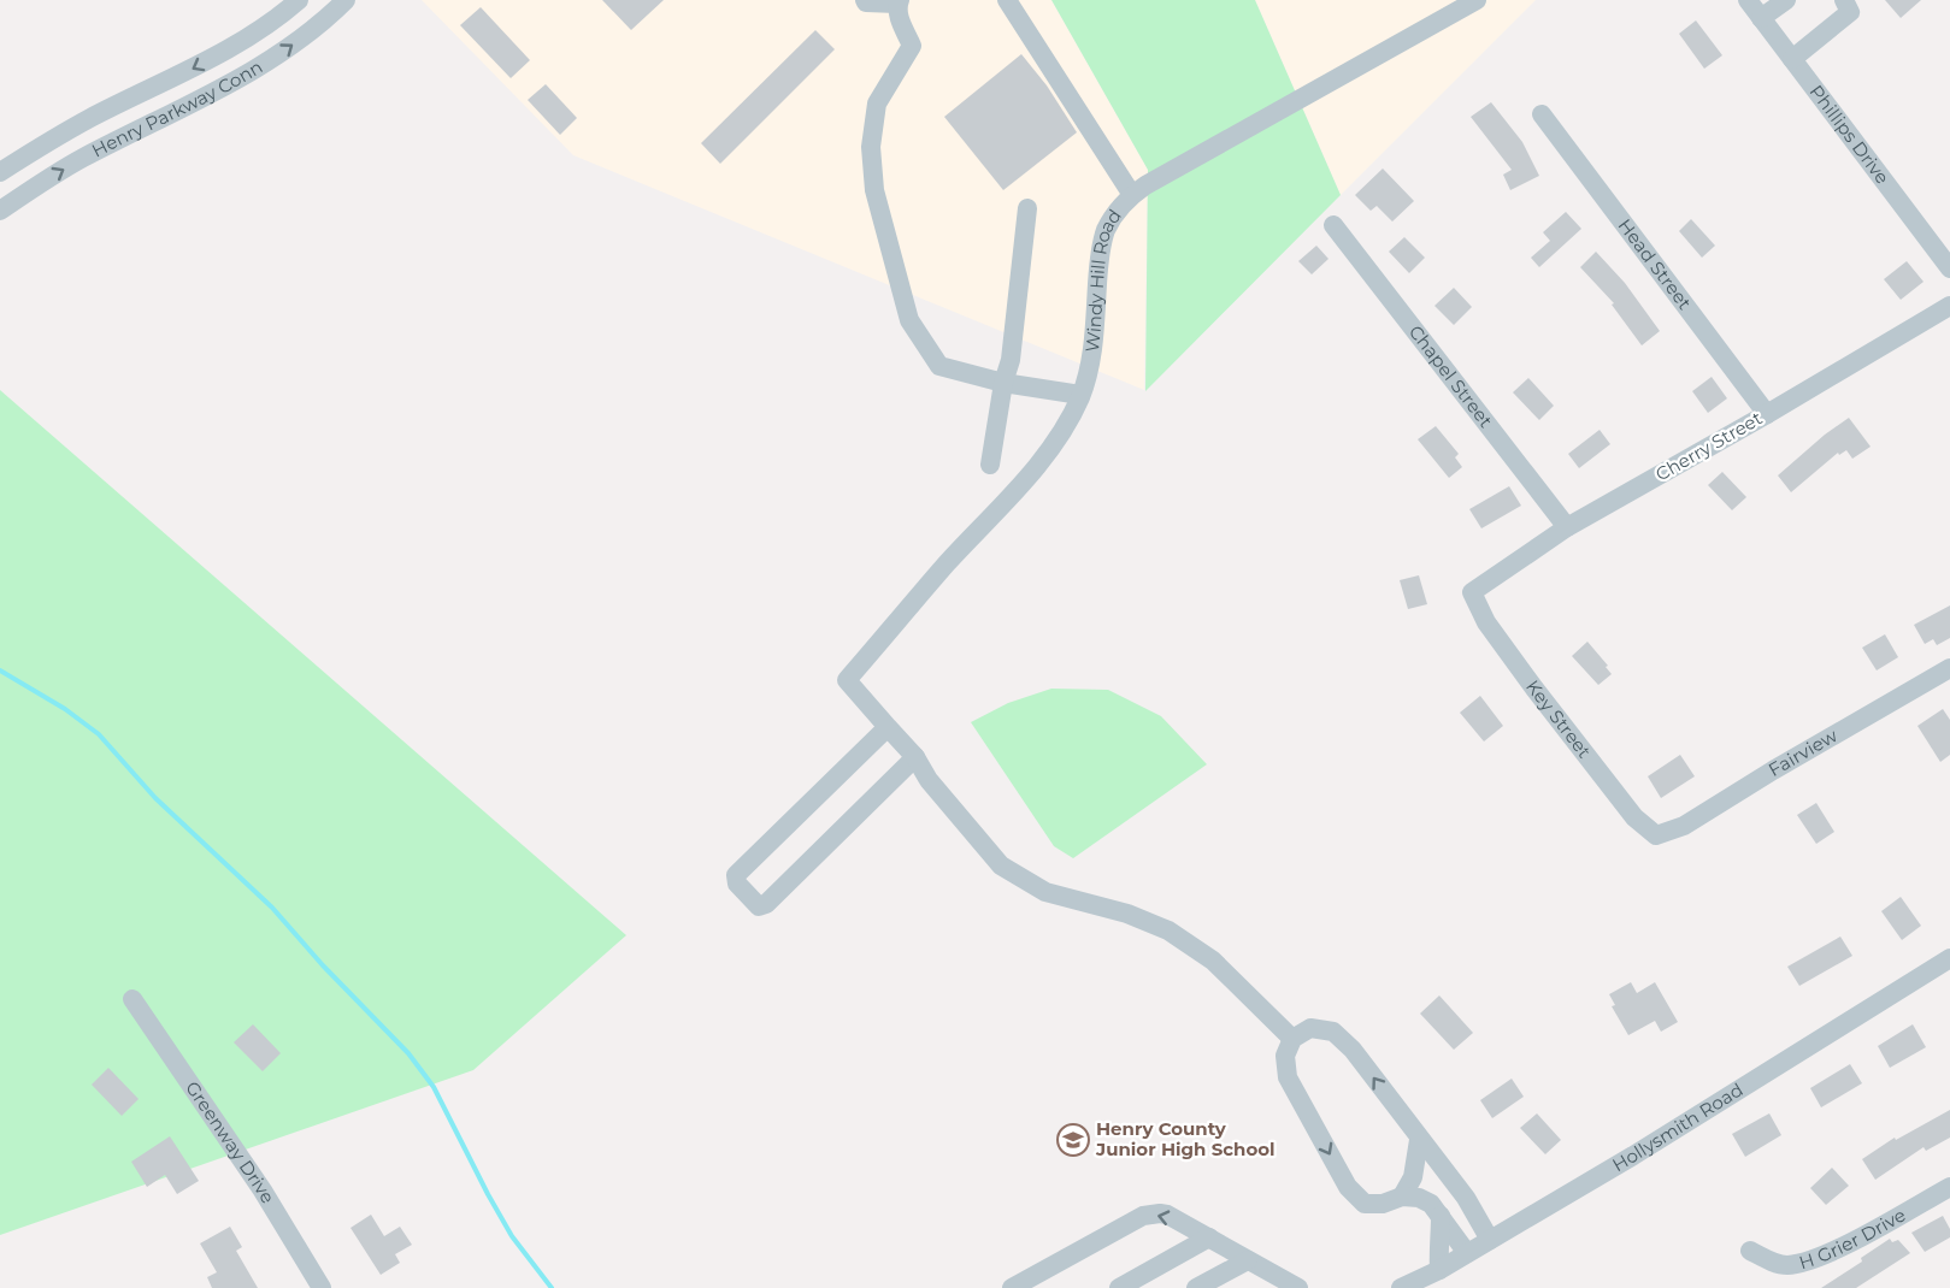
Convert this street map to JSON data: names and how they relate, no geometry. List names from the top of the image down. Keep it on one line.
{"streets":{"street":["Henry Parkway Conn","Phillips Drive","Head Street","Windy Hill Road","Chapel Street","Cherry Street","Key Street","Fairview","Hollysmith Road","Greenway Drive","H Grier Drive"]},"crossings":[["Head Street","Cherry Street"],["Chapel Street","Cherry Street"],["Cherry Street","Key Street"],["Key Street","Fairview"]],"places":{"school or university":["Henry County Junior High School"]}}
